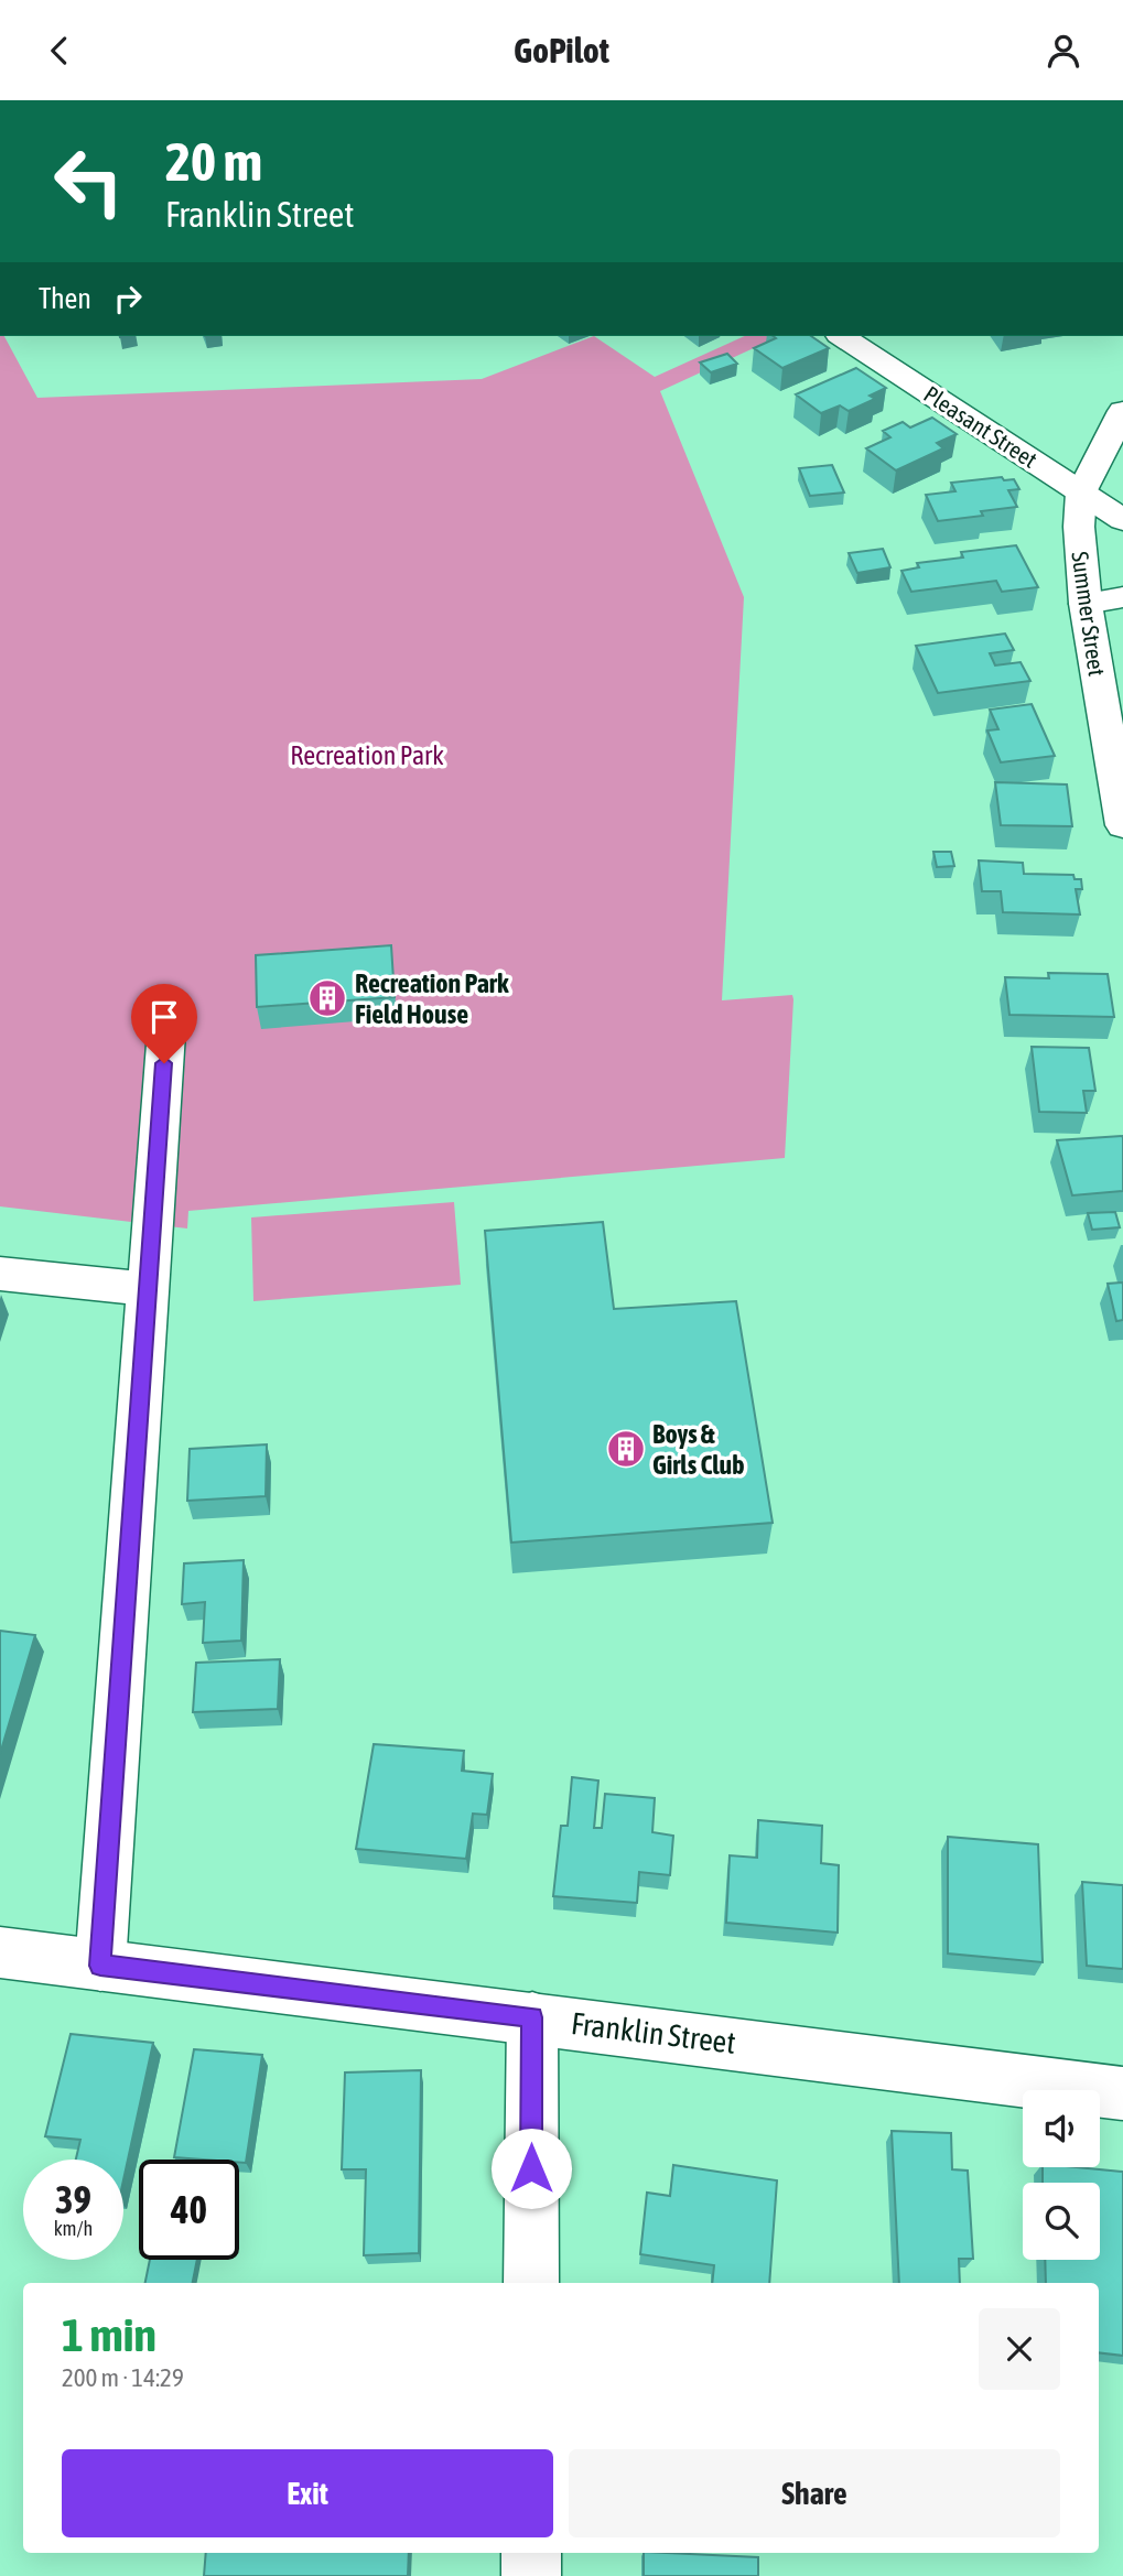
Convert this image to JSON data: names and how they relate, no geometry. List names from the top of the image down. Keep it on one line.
{"streets":{"street":["Pleasant Street","Summer Street","Franklin Street"]},"crossings":[["Pleasant Street","Summer Street"]],"parks":["Recreation Park"],"places":{"building":["Recreation Park Field House","Boys & Girls Club"]},"page":{"header":"GoPilot","turn":["20 m","Franklin Street"],"then":"Then","speed":"39 km/h","limit":"40","heading":["1 min","200 m · 14:29"],"buttons":["Exit","Share"]}}
